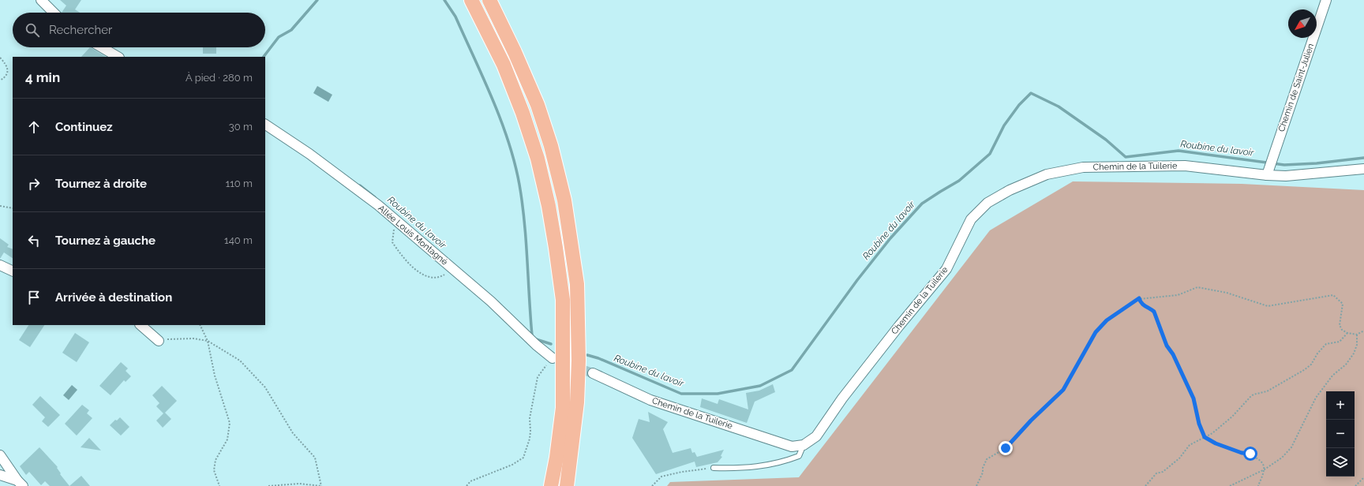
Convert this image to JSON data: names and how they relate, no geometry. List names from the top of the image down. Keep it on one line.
{"streets":{"street":["Chemin de Saint-Julien","Chemin de la Tuilerie","Allée Louis Montagné"]},"crossings":[["Chemin de Saint-Julien","Chemin de la Tuilerie"]],"water":["Roubine du lavoir"],"north":"bottom left","page":{"search":"Rechercher","heading":["4 min","À pied · 280 m"],"list":[["Continuez","30 m"],["Tournez à droite","110 m"],["Tournez à gauche","140 m"],"Arrivée à destination"],"map_buttons":["+","−"]}}
